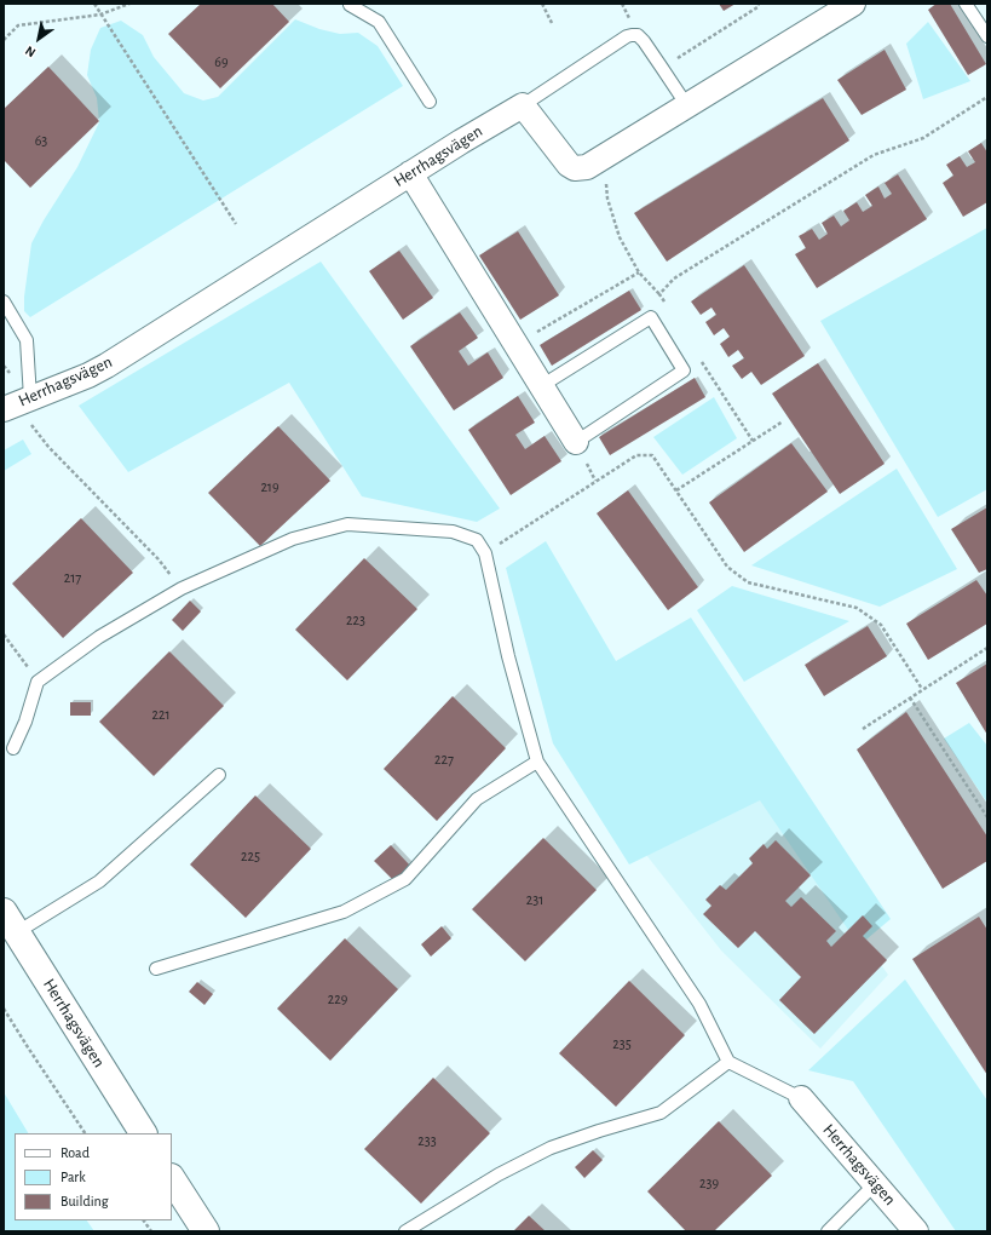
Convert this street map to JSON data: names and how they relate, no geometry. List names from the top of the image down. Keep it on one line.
{"streets":{"street":["Herrhagsvägen"]},"house_numbers":["69","63","219","217","223","221","227","225","231","229","235","233","239"],"legend":["Road","Park","Building"],"north":"bottom left"}
